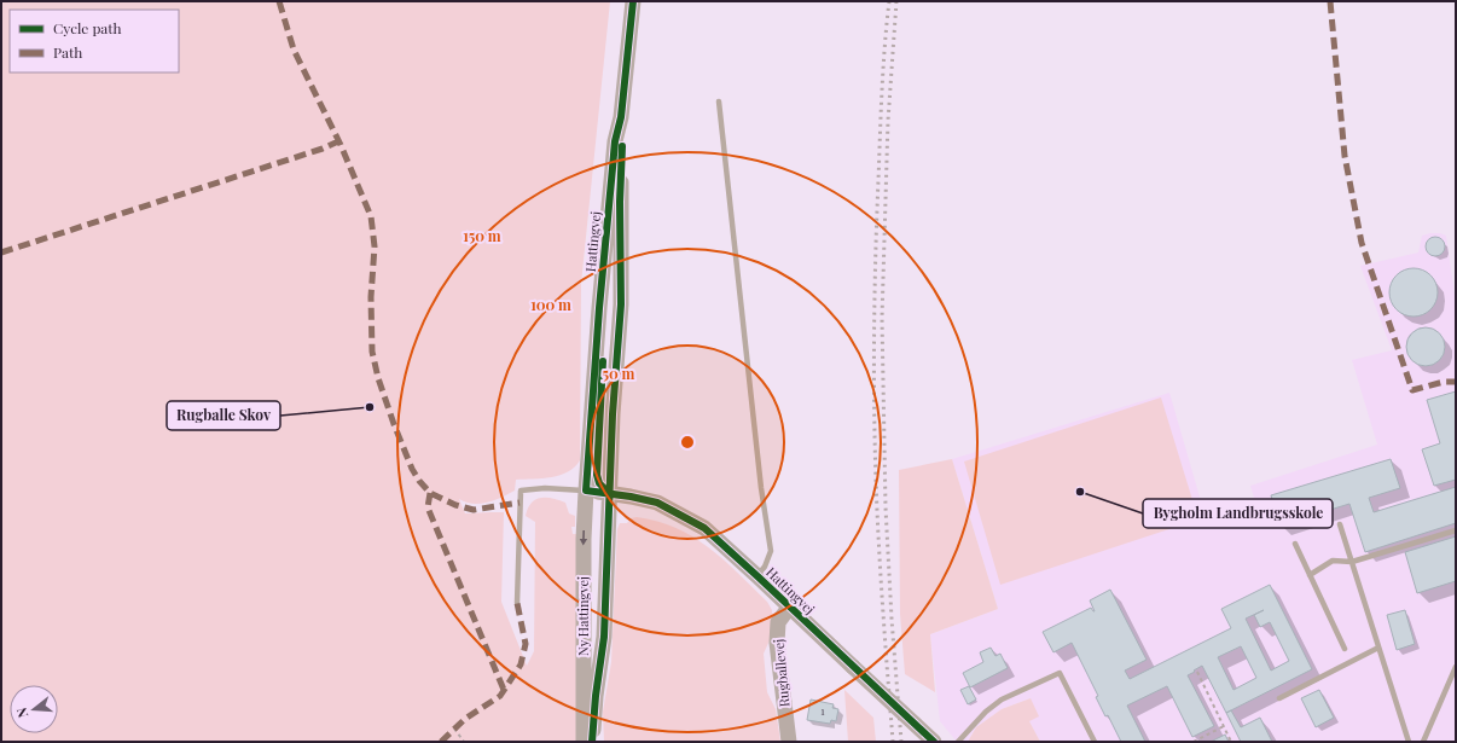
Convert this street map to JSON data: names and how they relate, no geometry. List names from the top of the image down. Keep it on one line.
{"streets":{"street":["Hattingvej","Ny Hattingvej","Rugballevej"]},"crossings":[["Hattingvej","Ny Hattingvej"],["Hattingvej","Rugballevej"]],"one_way":["Ny Hattingvej"],"places":["Rugballe Skov","Bygholm Landbrugsskole"],"house_numbers":["1"],"legend":["Cycle path","Path"],"north":"left","rings":["150 m","100 m","50 m"]}
